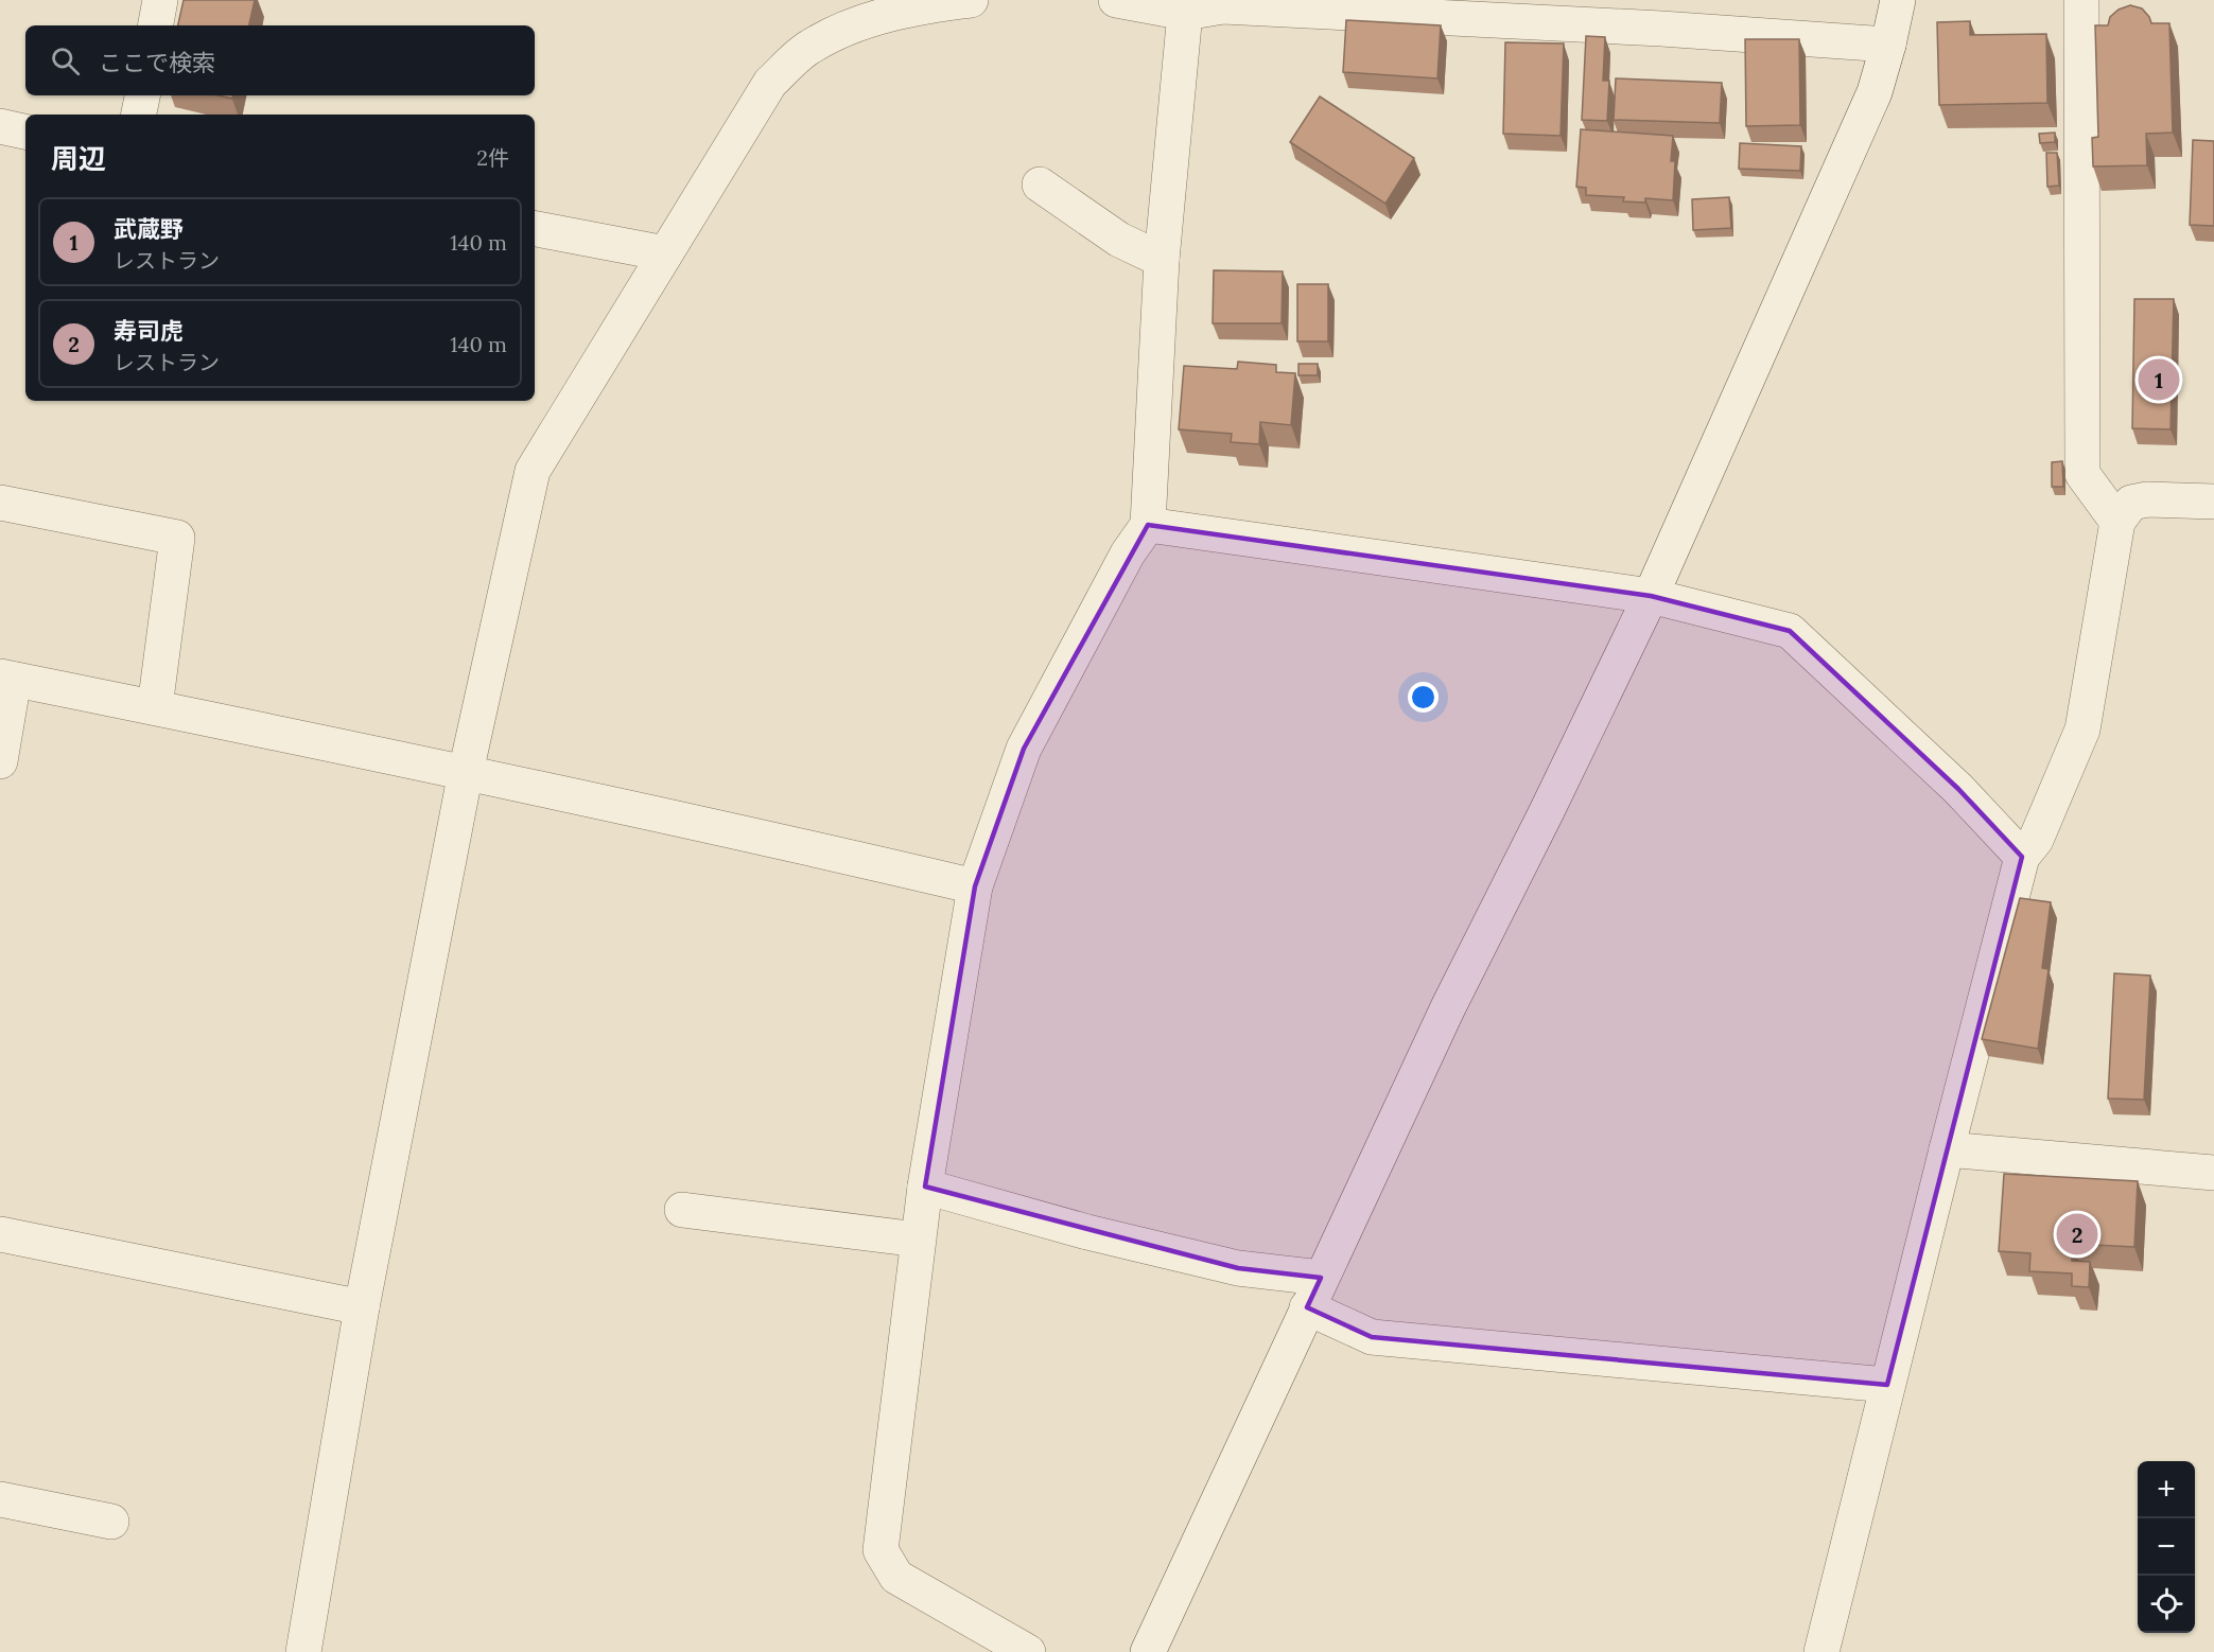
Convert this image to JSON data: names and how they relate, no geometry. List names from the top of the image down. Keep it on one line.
{"page":{"search":"ここで検索","heading":["周辺","2件"],"list":[{"mark":"1","name":"武蔵野","note":"レストラン","value":"140 m"},{"mark":"2","name":"寿司虎","note":"レストラン","value":"140 m"}],"pins":["1","2"],"map_buttons":["+","−"]}}
